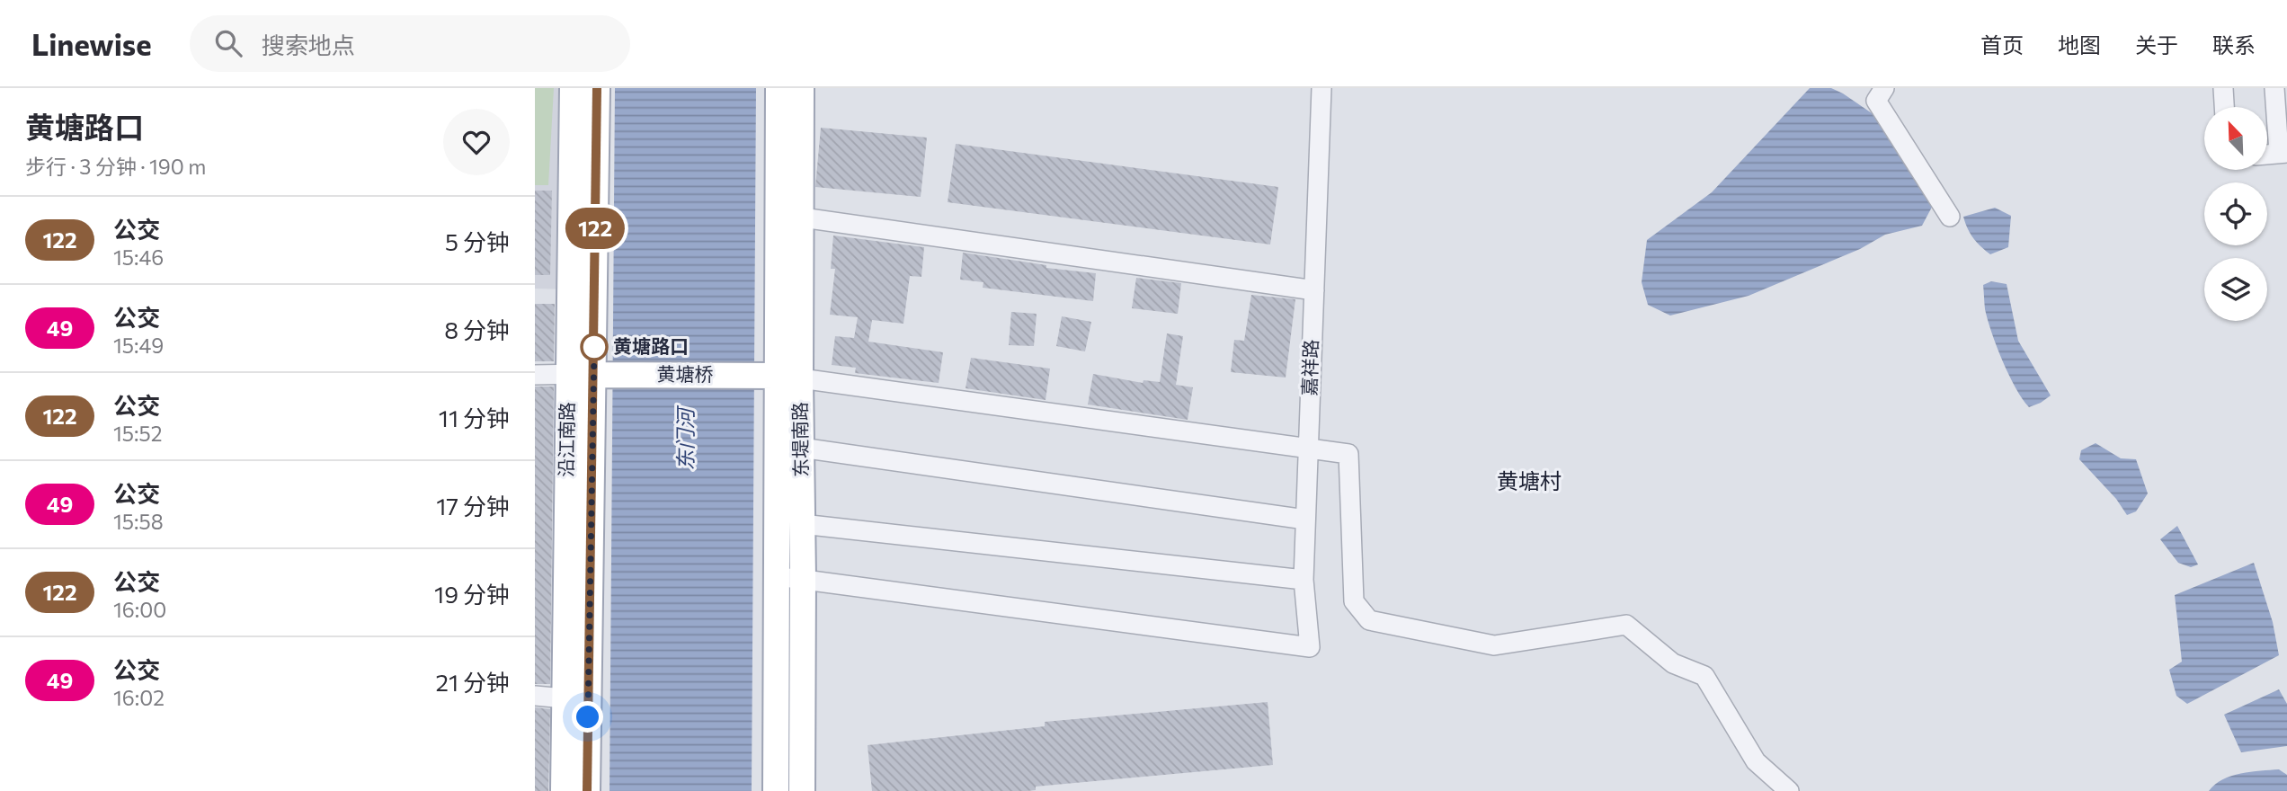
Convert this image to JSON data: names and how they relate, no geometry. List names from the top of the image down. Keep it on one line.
{"streets":{"main road":["黄塘桥","沿江南路","东堤南路"],"street":["嘉祥路"]},"crossings":[["嘉祥路","东堤南路"],["黄塘桥","沿江南路"],["黄塘桥","东堤南路"]],"districts":["黄塘村"],"water":["东门河"],"places":["黄塘路口"],"lines":["bus line 122"],"north":"top left","page":{"header":"Linewise","search":"搜索地点","nav":["首页","地图","关于","联系"],"heading":["黄塘路口","步行 · 3 分钟 · 190 m"],"on_map":"122","list":[{"mark":"122","name":"公交","note":"15:46","value":"5 分钟"},{"mark":"49","name":"公交","note":"15:49","value":"8 分钟"},{"mark":"122","name":"公交","note":"15:52","value":"11 分钟"},{"mark":"49","name":"公交","note":"15:58","value":"17 分钟"},{"mark":"122","name":"公交","note":"16:00","value":"19 分钟"},{"mark":"49","name":"公交","note":"16:02","value":"21 分钟"}]}}
